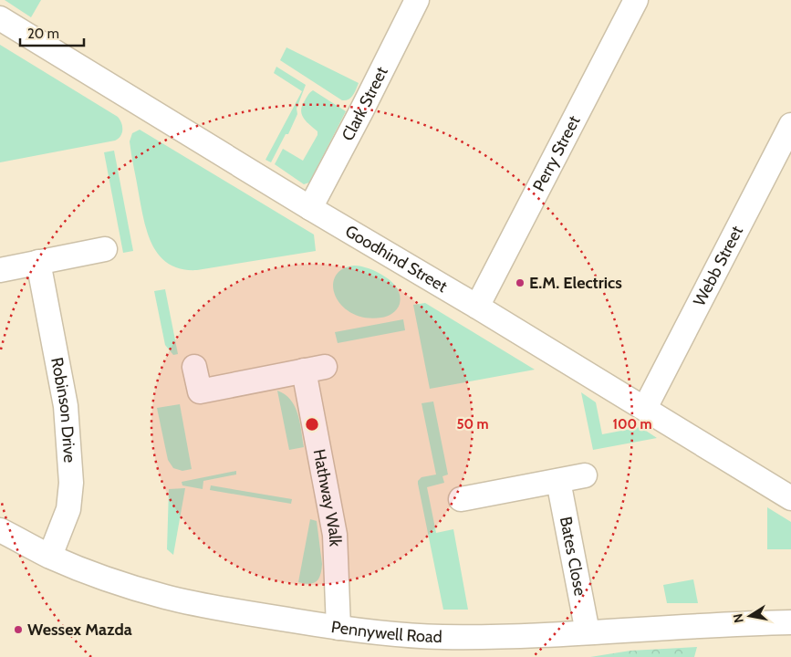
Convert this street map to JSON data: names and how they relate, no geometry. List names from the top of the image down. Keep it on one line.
{"streets":{"street":["Clark Street","Perry Street","Goodhind Street","Webb Street","Robinson Drive","Hathway Walk","Bates Close","Pennywell Road"]},"crossings":[["Clark Street","Goodhind Street"],["Perry Street","Goodhind Street"],["Goodhind Street","Webb Street"],["Robinson Drive","Pennywell Road"],["Hathway Walk","Pennywell Road"],["Bates Close","Pennywell Road"]],"places":["E.M. Electrics","Wessex Mazda"],"scale_bar":"20 m","north":"left","rings":["50 m","100 m"]}
